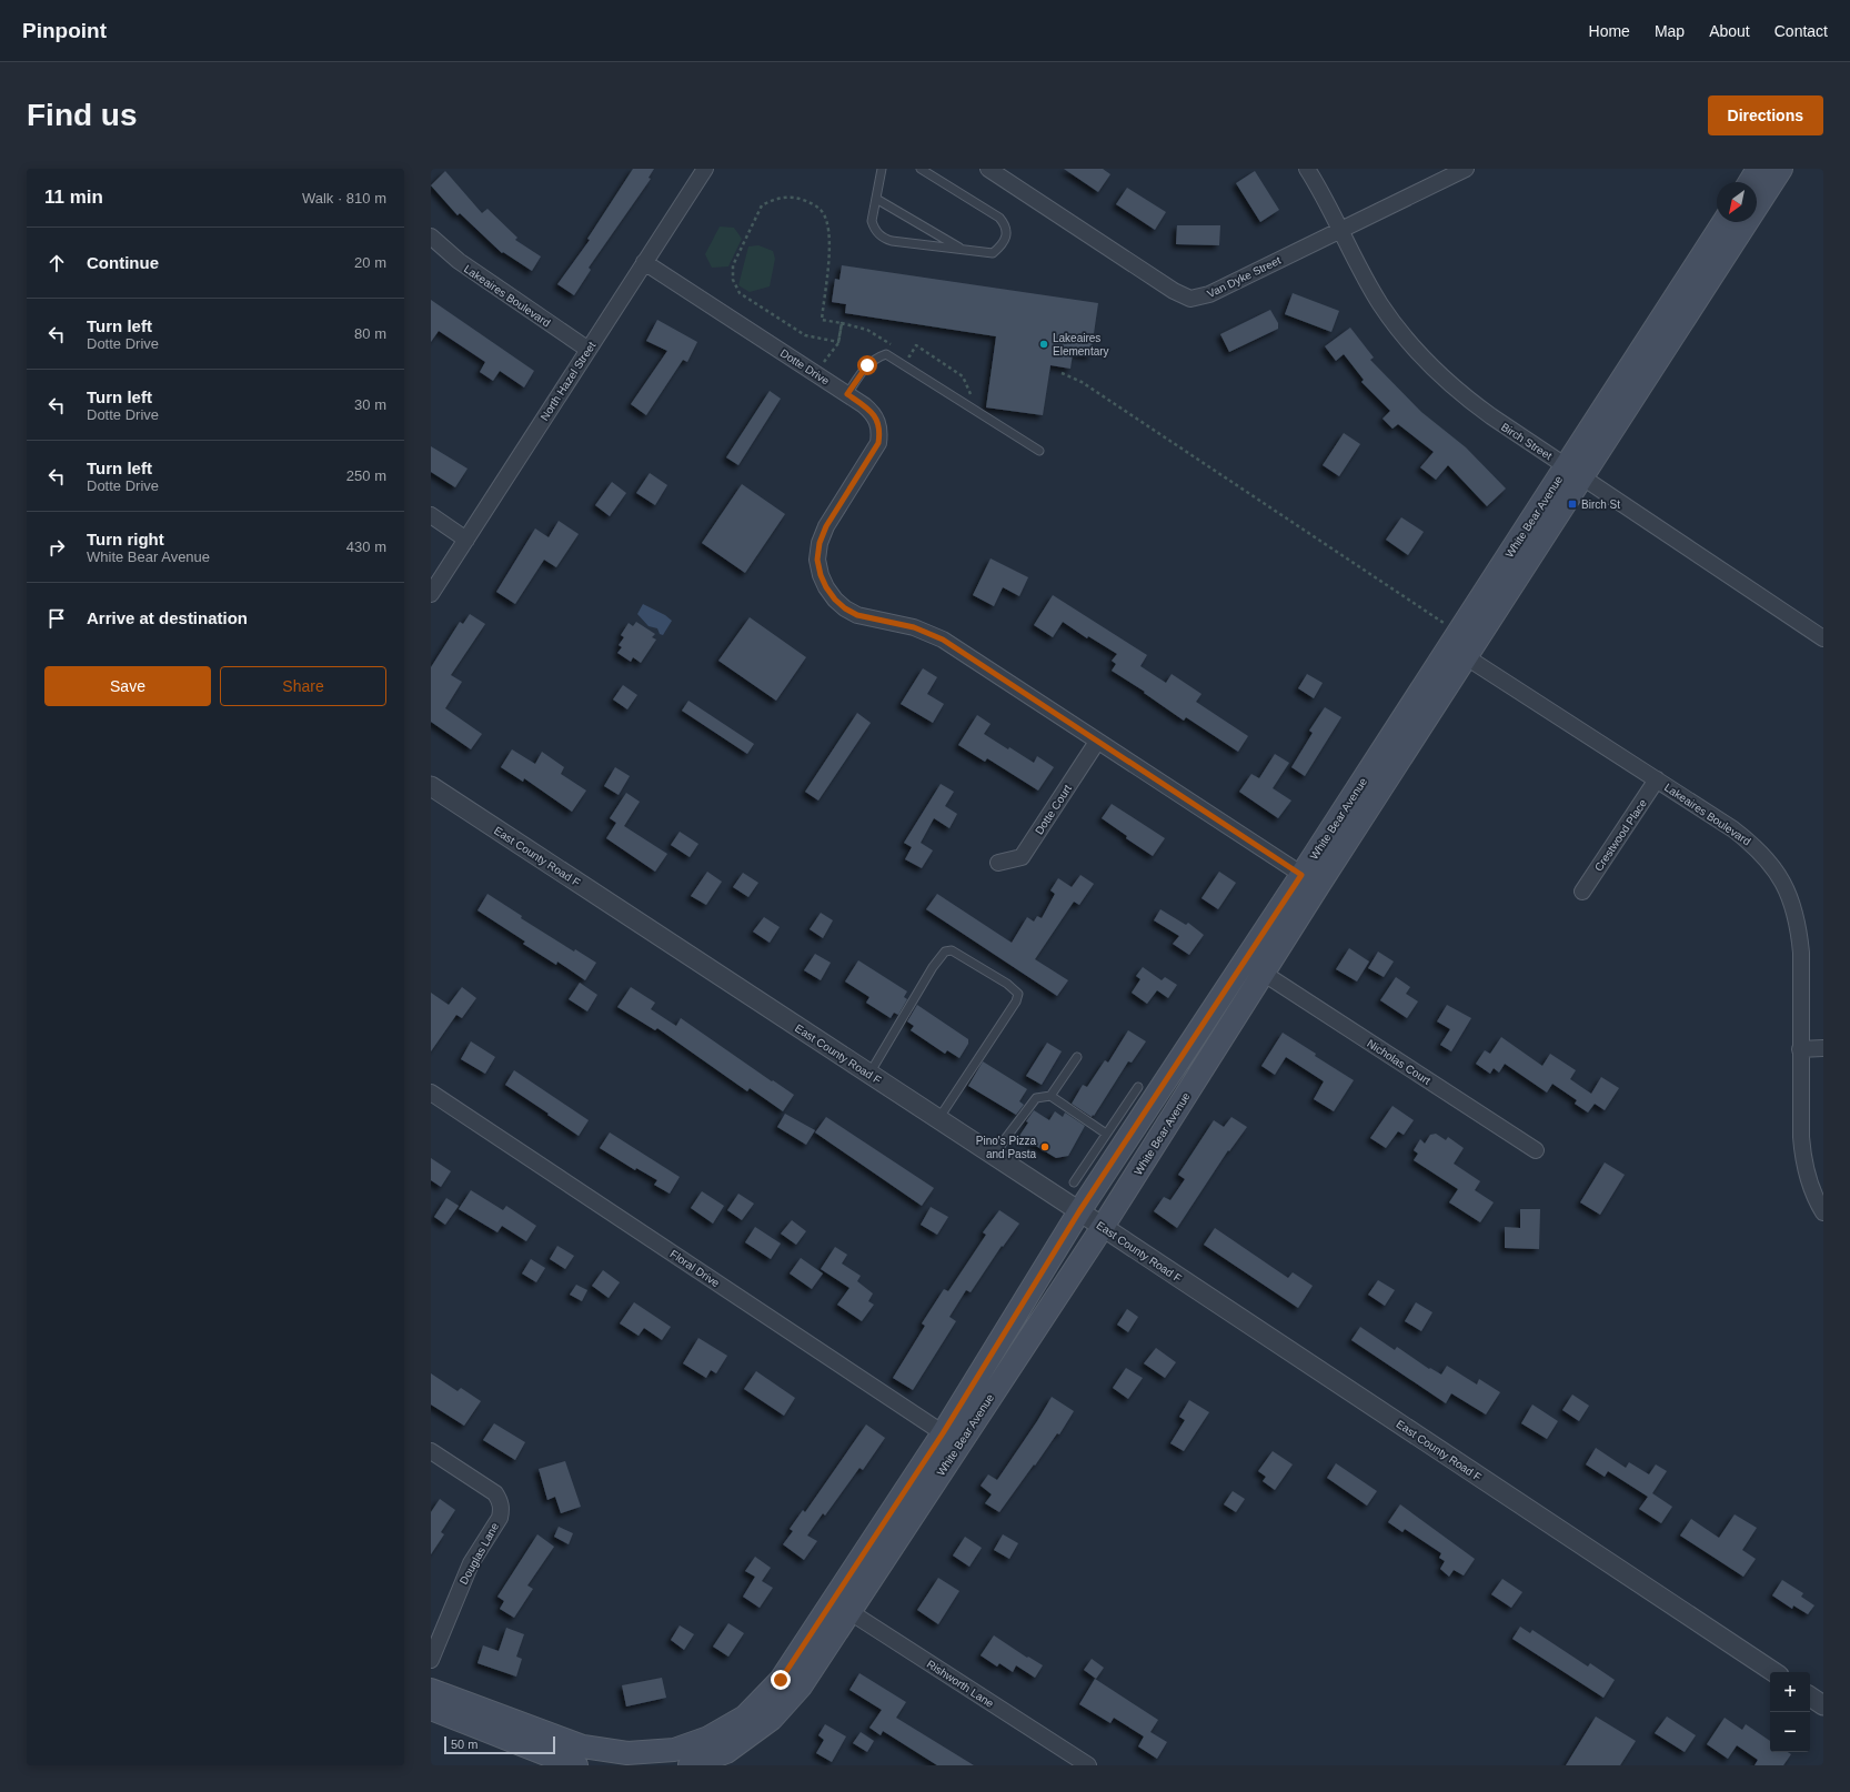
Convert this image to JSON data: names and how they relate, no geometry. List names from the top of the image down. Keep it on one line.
{"streets":{"main road":["White Bear Avenue"],"street":["Van Dyke Street","Lakeaires Boulevard","Dotte Drive","North Hazel Street","Birch Street","Dotte Court","Crestwood Place","East County Road F","Nicholas Court","Floral Drive","Douglas Lane","Rishworth Lane"]},"crossings":[["Van Dyke Street","Birch Street"],["Lakeaires Boulevard","North Hazel Street"],["Lakeaires Boulevard","White Bear Avenue"],["Lakeaires Boulevard","Crestwood Place"],["Dotte Drive","North Hazel Street"],["Dotte Drive","White Bear Avenue"],["Dotte Drive","Dotte Court"],["Birch Street","White Bear Avenue"],["White Bear Avenue","East County Road F"],["White Bear Avenue","Nicholas Court"],["White Bear Avenue","Floral Drive"],["White Bear Avenue","Rishworth Lane"]],"places":{"other":["Lakeaires Elementary","Pino's Pizza and Pasta"],"transit":["Birch St"]},"scale_bar":"50 m","north":"bottom left","page":{"header":"Pinpoint","nav":["Home","Map","About","Contact"],"buttons":["Directions",["Save","Share"]],"title":"Find us","heading":["11 min","Walk · 810 m"],"list":[["Continue","20 m"],["Turn left","Dotte Drive","80 m"],["Turn left","Dotte Drive","30 m"],["Turn left","Dotte Drive","250 m"],["Turn right","White Bear Avenue","430 m"],"Arrive at destination"],"map_buttons":["+","−"],"scale":"50 m"}}
